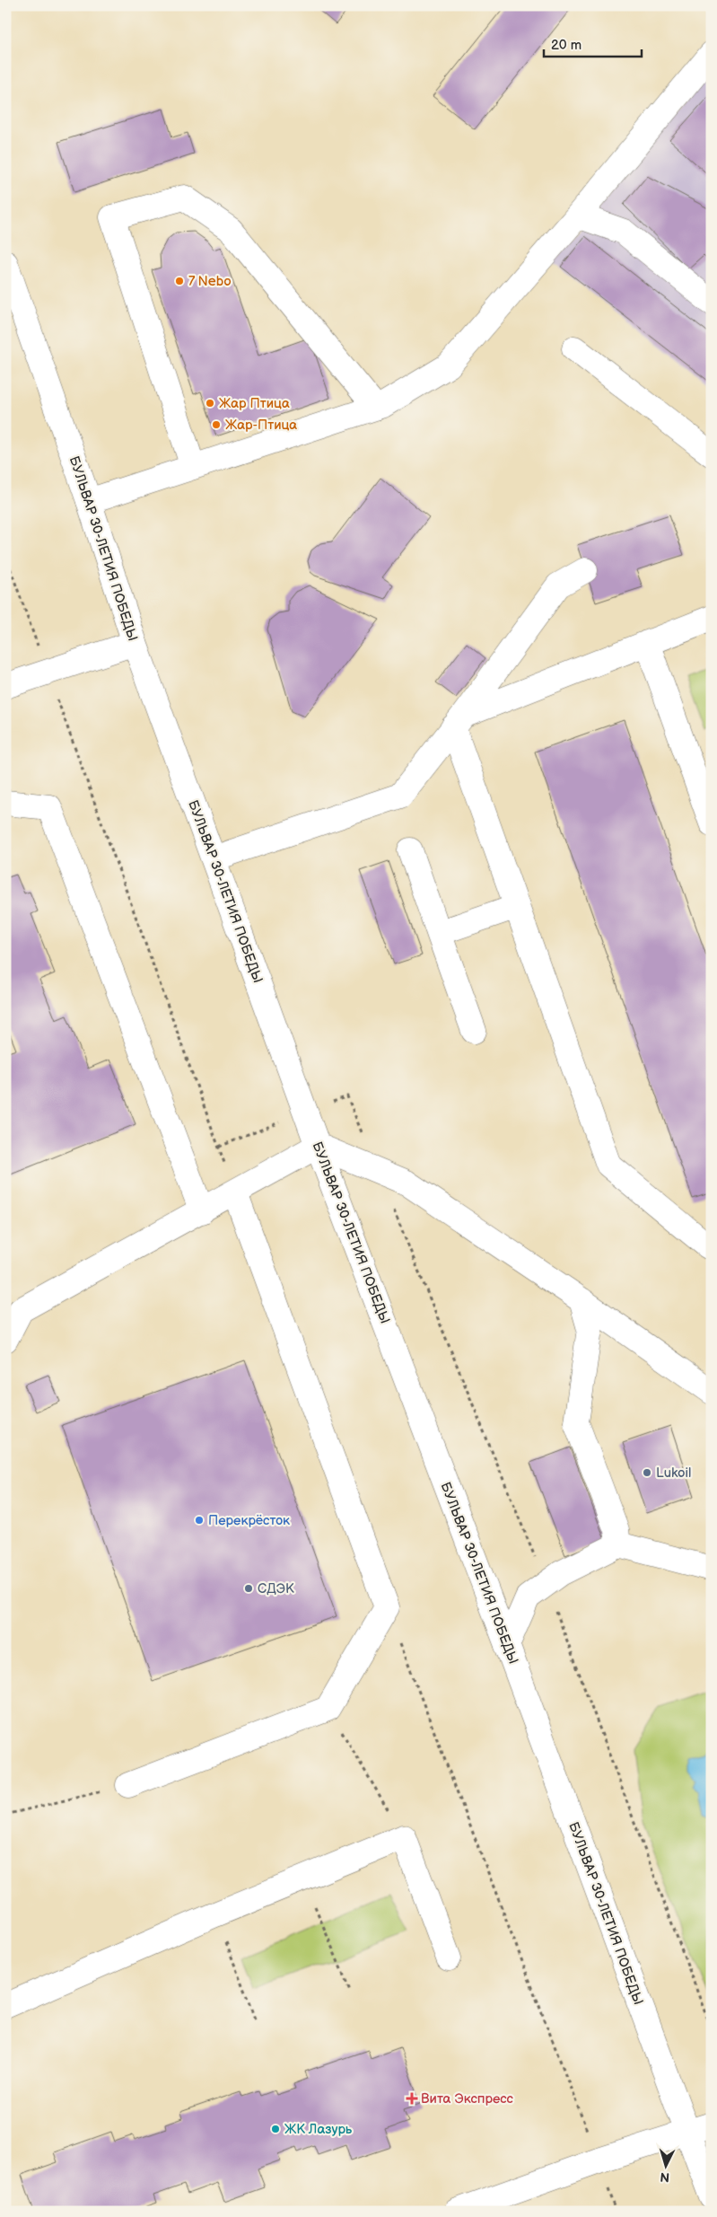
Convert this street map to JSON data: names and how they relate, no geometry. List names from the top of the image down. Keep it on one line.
{"streets":{"main road":["БУЛЬВАР 30-ЛЕТИЯ ПОБЕДЫ"]},"places":{"other":["7 Nebo","Жар Птица","Жар-Птица","Lukoil","Перекрёсток","СДЭК","ЖК Лазурь"],"health":["Вита Экспресс"]},"scale_bar":"20 m","north":"bottom"}
